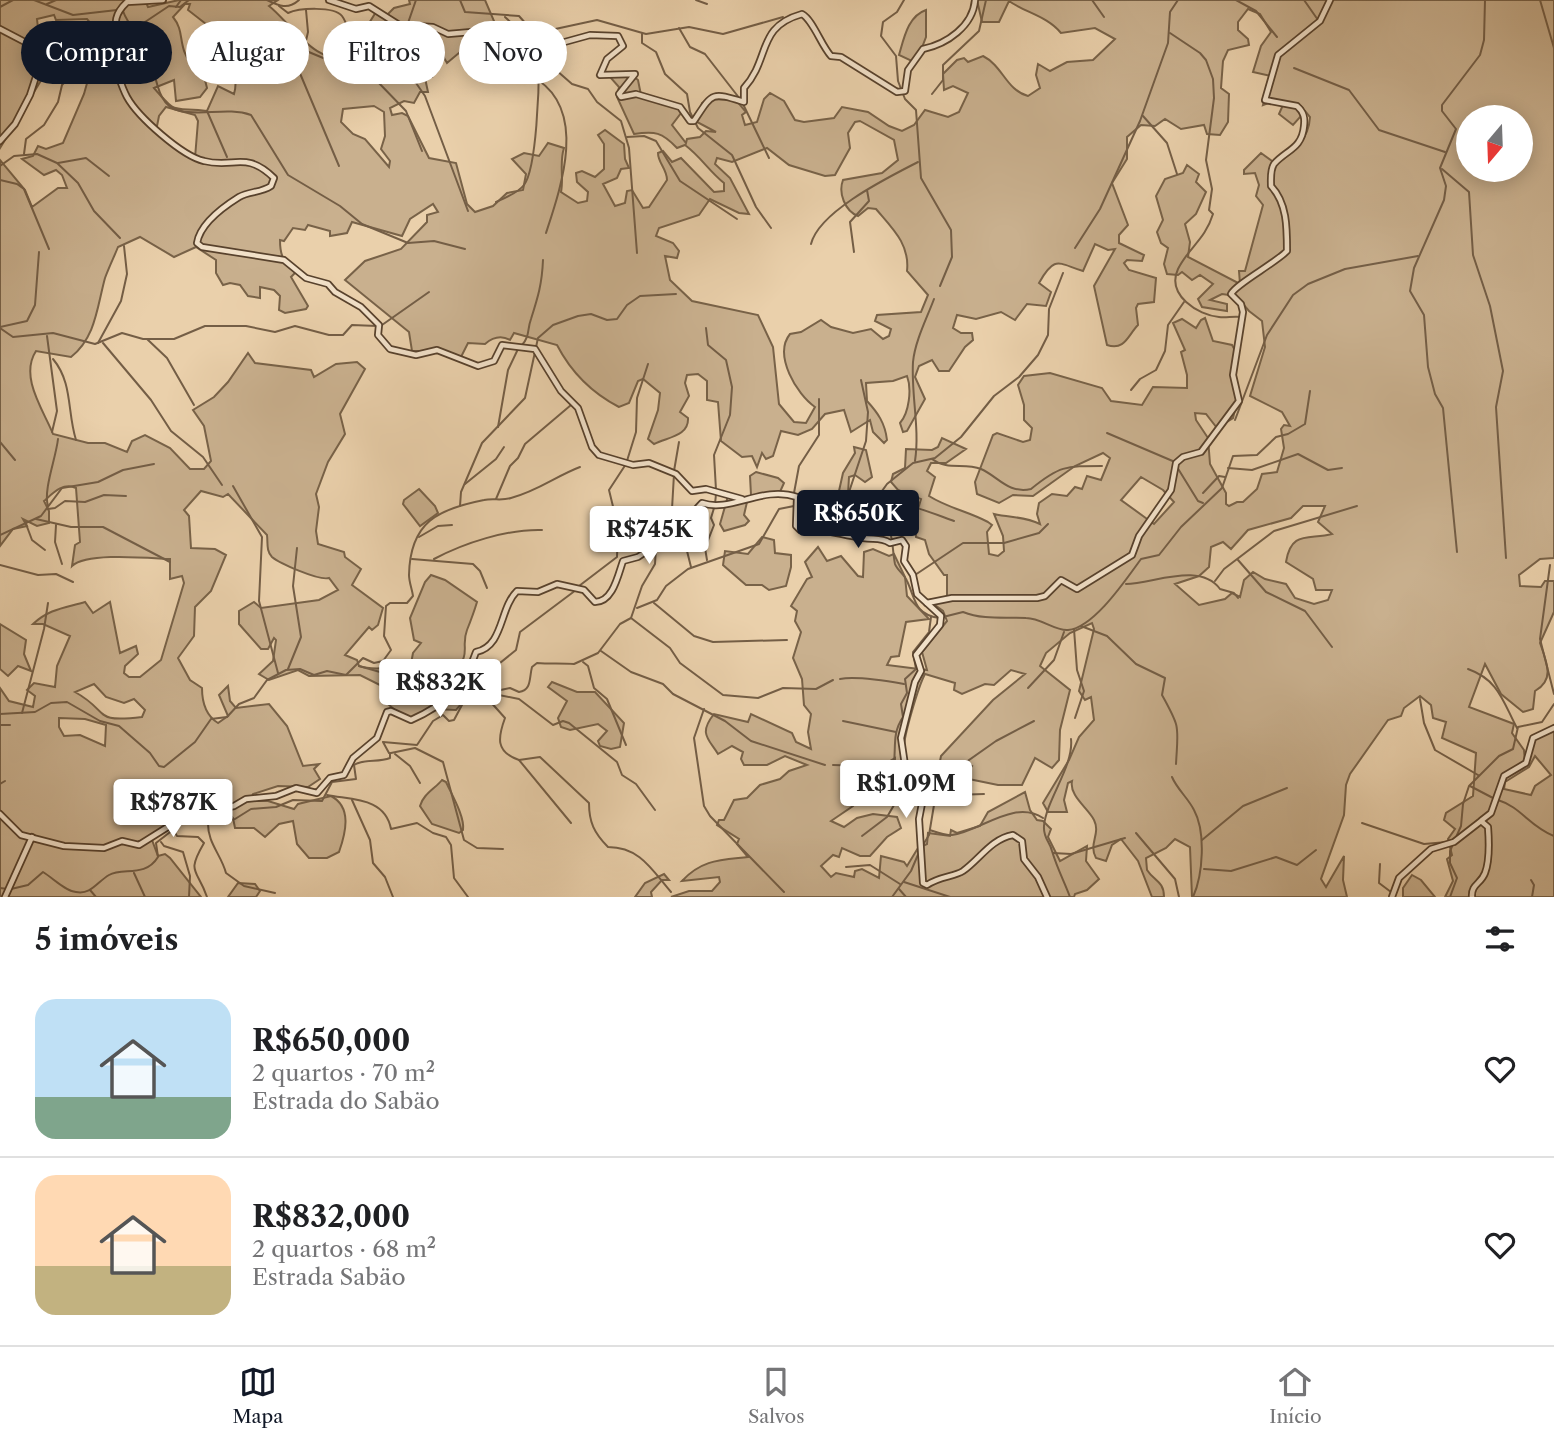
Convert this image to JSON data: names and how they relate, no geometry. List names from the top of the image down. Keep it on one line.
{"north":"bottom","page":{"chip":["Comprar","Alugar","Filtros","Novo"],"price":["R$650K","R$745K","R$832K","R$1.09M","R$787K"],"heading":"5 imóveis","list":[{"name":"R$650,000","note":"2 quartos · 70 m² · Estrada do Sabäo"},{"name":"R$832,000","note":"2 quartos · 68 m² · Estrada Sabäo"}],"tabs":["Mapa","Salvos","Início"]}}
